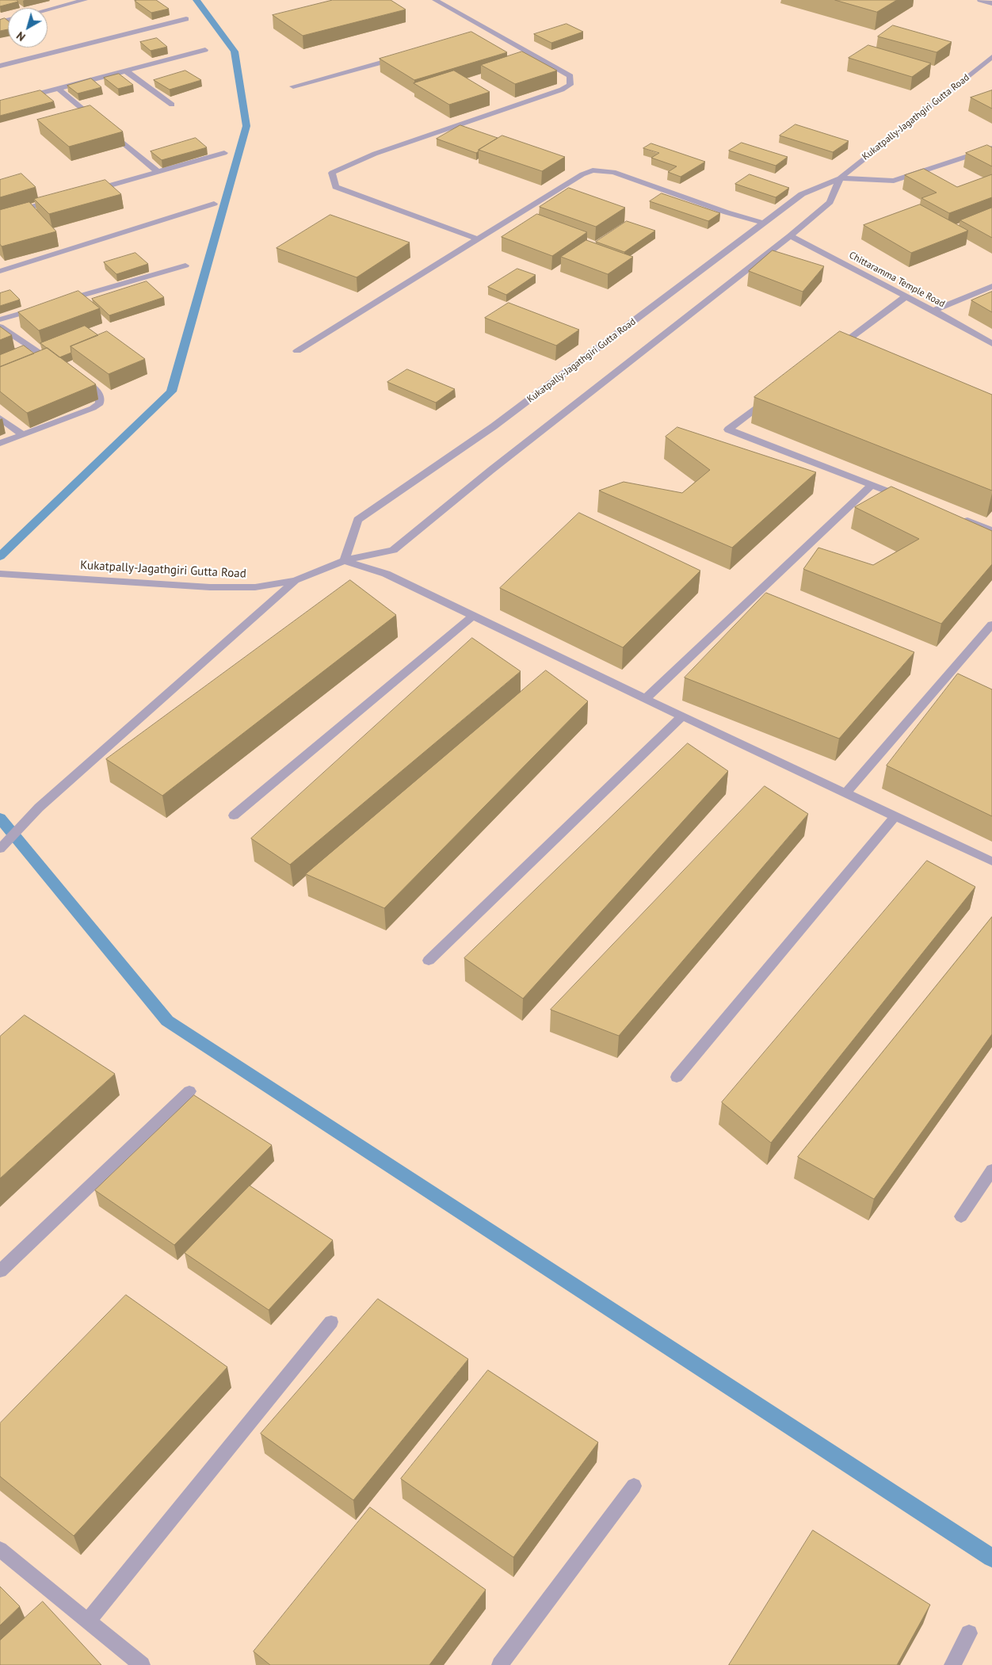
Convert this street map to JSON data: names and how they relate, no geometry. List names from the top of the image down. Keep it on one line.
{"streets":{"street":["Kukatpally-Jagathgiri Gutta Road","Chittaramma Temple Road"]},"crossings":[["Kukatpally-Jagathgiri Gutta Road","Chittaramma Temple Road"]],"north":"bottom left"}
